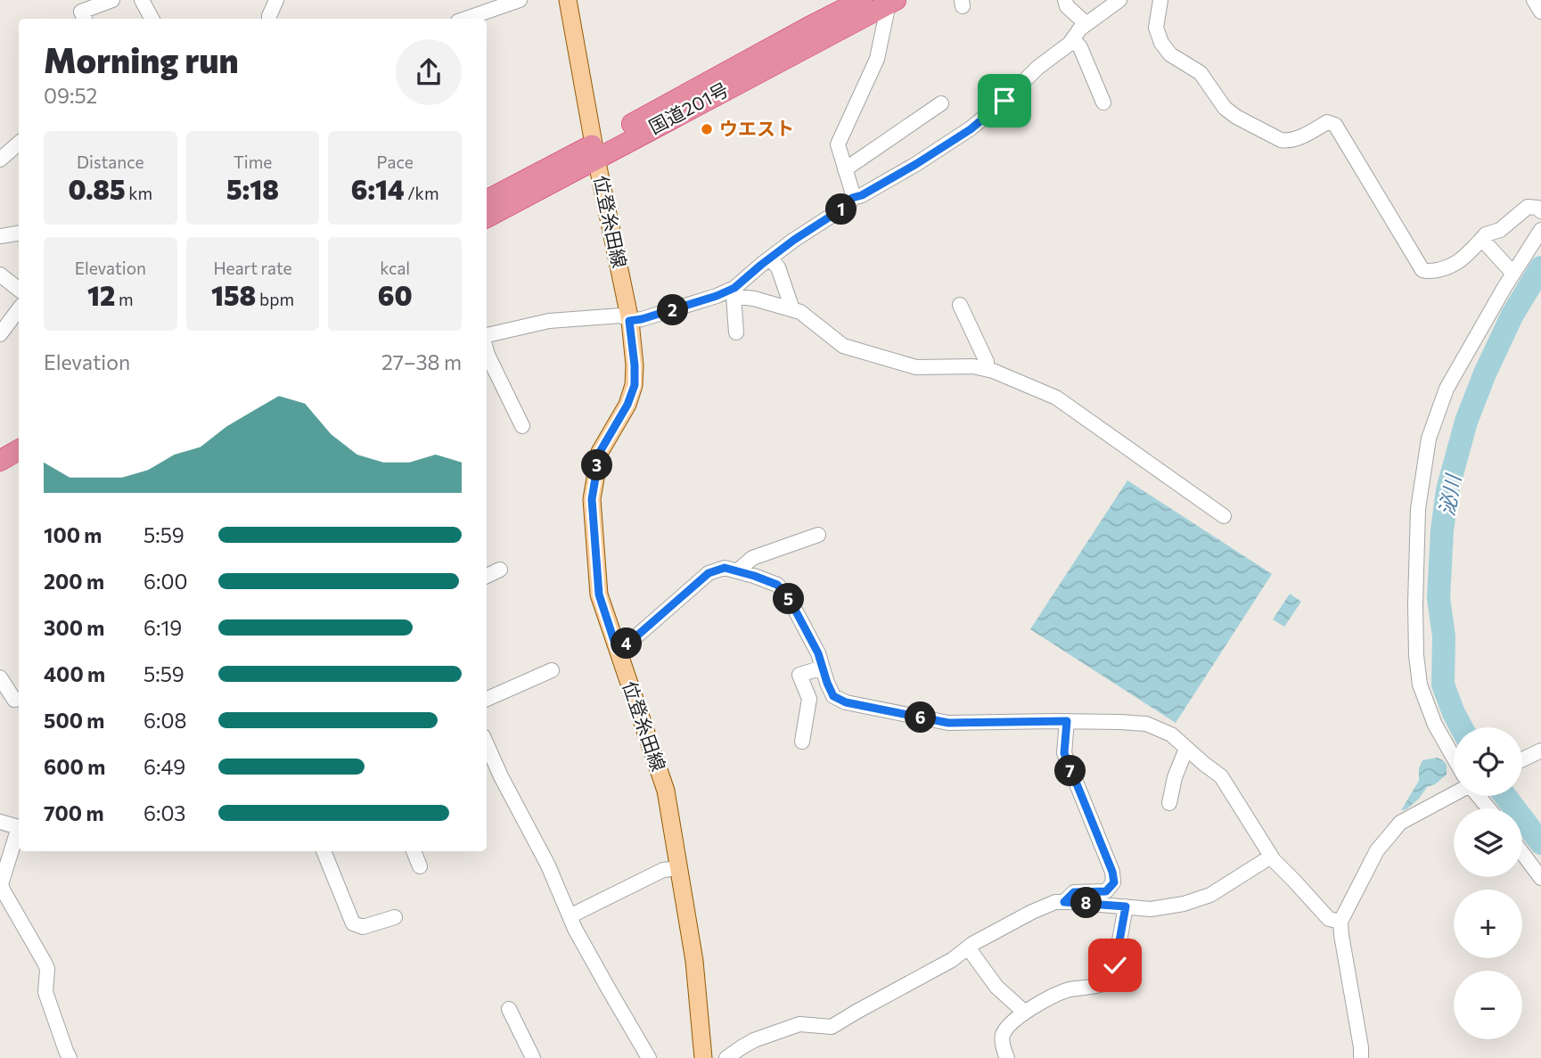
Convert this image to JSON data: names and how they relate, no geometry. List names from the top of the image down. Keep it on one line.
{"streets":{"highway":["国道201号"],"main road":["位登糸田線"]},"crossings":[["国道201号","位登糸田線"]],"water":["泌川"],"places":["ウエスト"],"page":{"heading":["Morning run","09:52"],"stats":[["Distance","0.85 km"],["Time","5:18"],["Pace","6:14 /km"],["Elevation","12 m"],["Heart rate","158 bpm"],["kcal","60"]],"pins":["1","2","3","5","4","6","7","8"],"chart":["Elevation","27–38 m"],"list":[{"name":"100 m","note":"5:59"},{"name":"200 m","note":"6:00"},{"name":"300 m","note":"6:19"},{"name":"400 m","note":"5:59"},{"name":"500 m","note":"6:08"},{"name":"600 m","note":"6:49"},{"name":"700 m","note":"6:03"}],"map_buttons":["+","−"]}}
